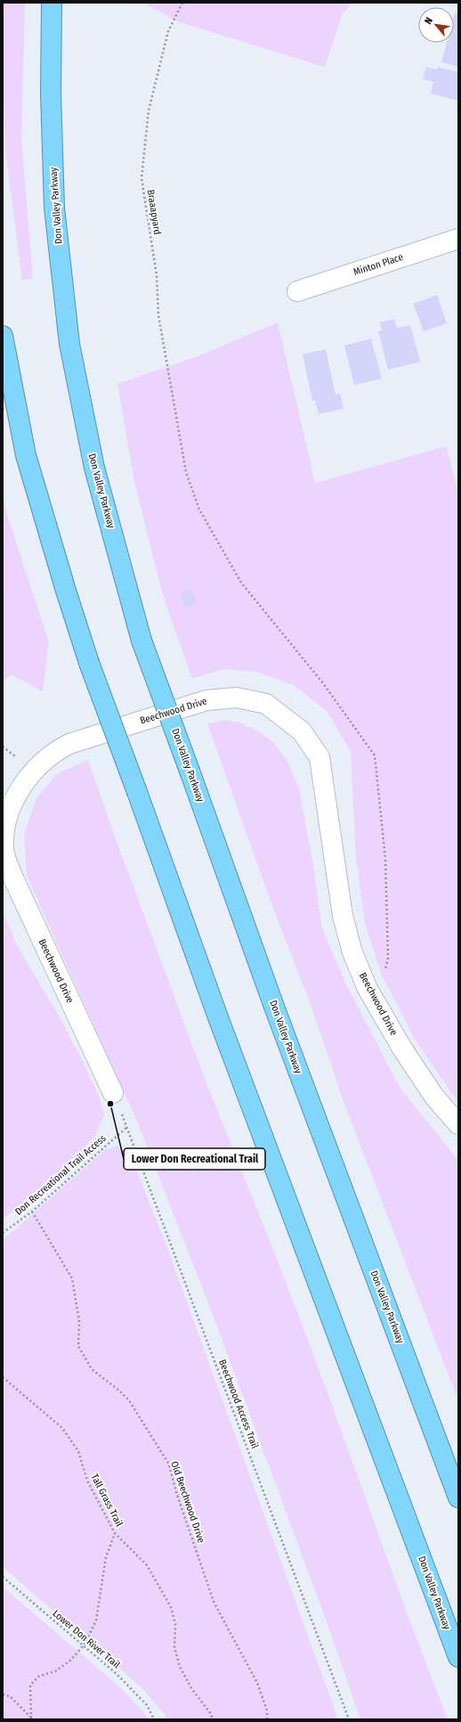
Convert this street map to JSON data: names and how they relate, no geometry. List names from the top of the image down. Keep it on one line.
{"streets":{"highway":["Don Valley Parkway"],"street":["Minton Place","Beechwood Drive"],"path":["Braaapyard","Don Recreational Trail Access","Beechwood Access Trail","Tall Grass Trail","Old Beechwood Drive","Lower Don River Trail"]},"crossings":[["Beechwood Drive","Beechwood Access Trail"],["Don Recreational Trail Access","Beechwood Access Trail"],["Don Recreational Trail Access","Old Beechwood Drive"]],"places":["Lower Don Recreational Trail"],"north":"top left"}
